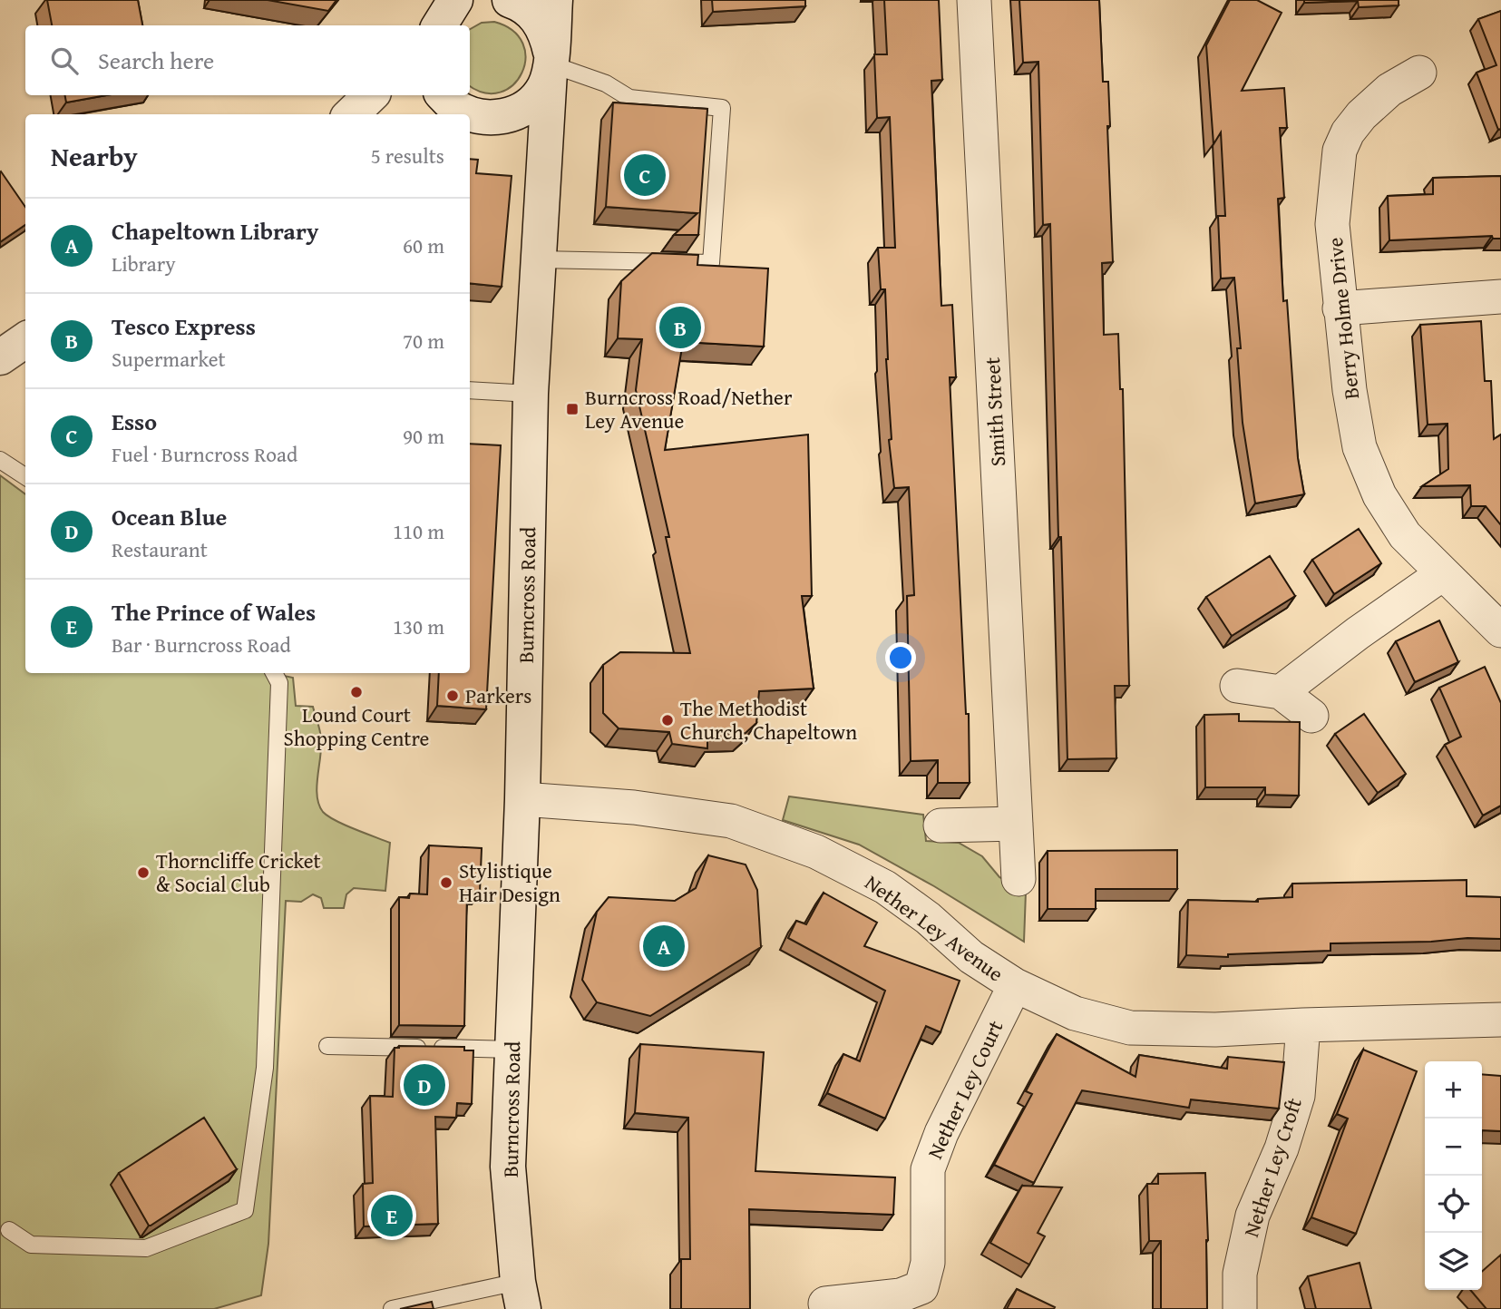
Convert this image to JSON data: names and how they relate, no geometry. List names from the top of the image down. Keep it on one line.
{"streets":{"main road":["Burncross Road"],"street":["Berry Holme Drive","Smith Street","Nether Ley Avenue","Nether Ley Court","Nether Ley Croft"]},"crossings":[["Burncross Road","Nether Ley Avenue"],["Nether Ley Avenue","Nether Ley Court"],["Nether Ley Avenue","Nether Ley Croft"]],"places":{"transit":["Burncross Road/Nether Ley Avenue"],"other":["Lound Court Shopping Centre","Parkers","The Methodist Church, Chapeltown","Thorncliffe Cricket & Social Club","Stylistique Hair Design"]},"page":{"search":"Search here","heading":["Nearby","5 results"],"pins":["C","B","A","D","E"],"list":[{"mark":"A","name":"Chapeltown Library","note":"Library","value":"60 m"},{"mark":"B","name":"Tesco Express","note":"Supermarket","value":"70 m"},{"mark":"C","name":"Esso","note":"Fuel · Burncross Road","value":"90 m"},{"mark":"D","name":"Ocean Blue","note":"Restaurant","value":"110 m"},{"mark":"E","name":"The Prince of Wales","note":"Bar · Burncross Road","value":"130 m"}],"map_buttons":["+","−"]}}
